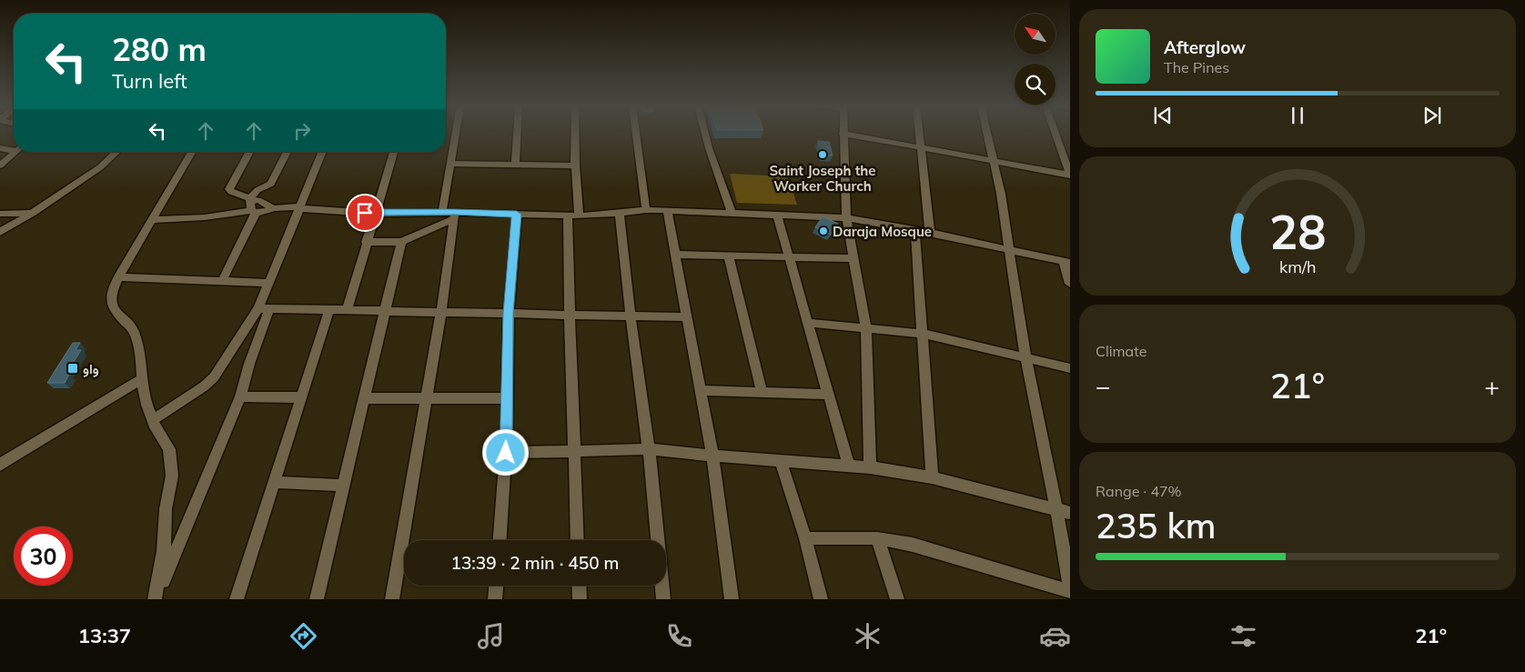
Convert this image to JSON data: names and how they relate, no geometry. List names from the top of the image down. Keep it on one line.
{"places":{"other":["Saint Joseph the Worker Church","Daraja Mosque"],"transit":["واو"]},"north":"top left","page":{"turn":["280 m","Turn left"],"song":["Afterglow","The Pines"],"tile":["Climate",["Range · 47%","235 km"]],"heat":["−","21°","+"],"limit":"30","trip":"13:39 · 2 min · 450 m","tabs":["13:37","21°"],"gauge":["28","km/h"]}}
